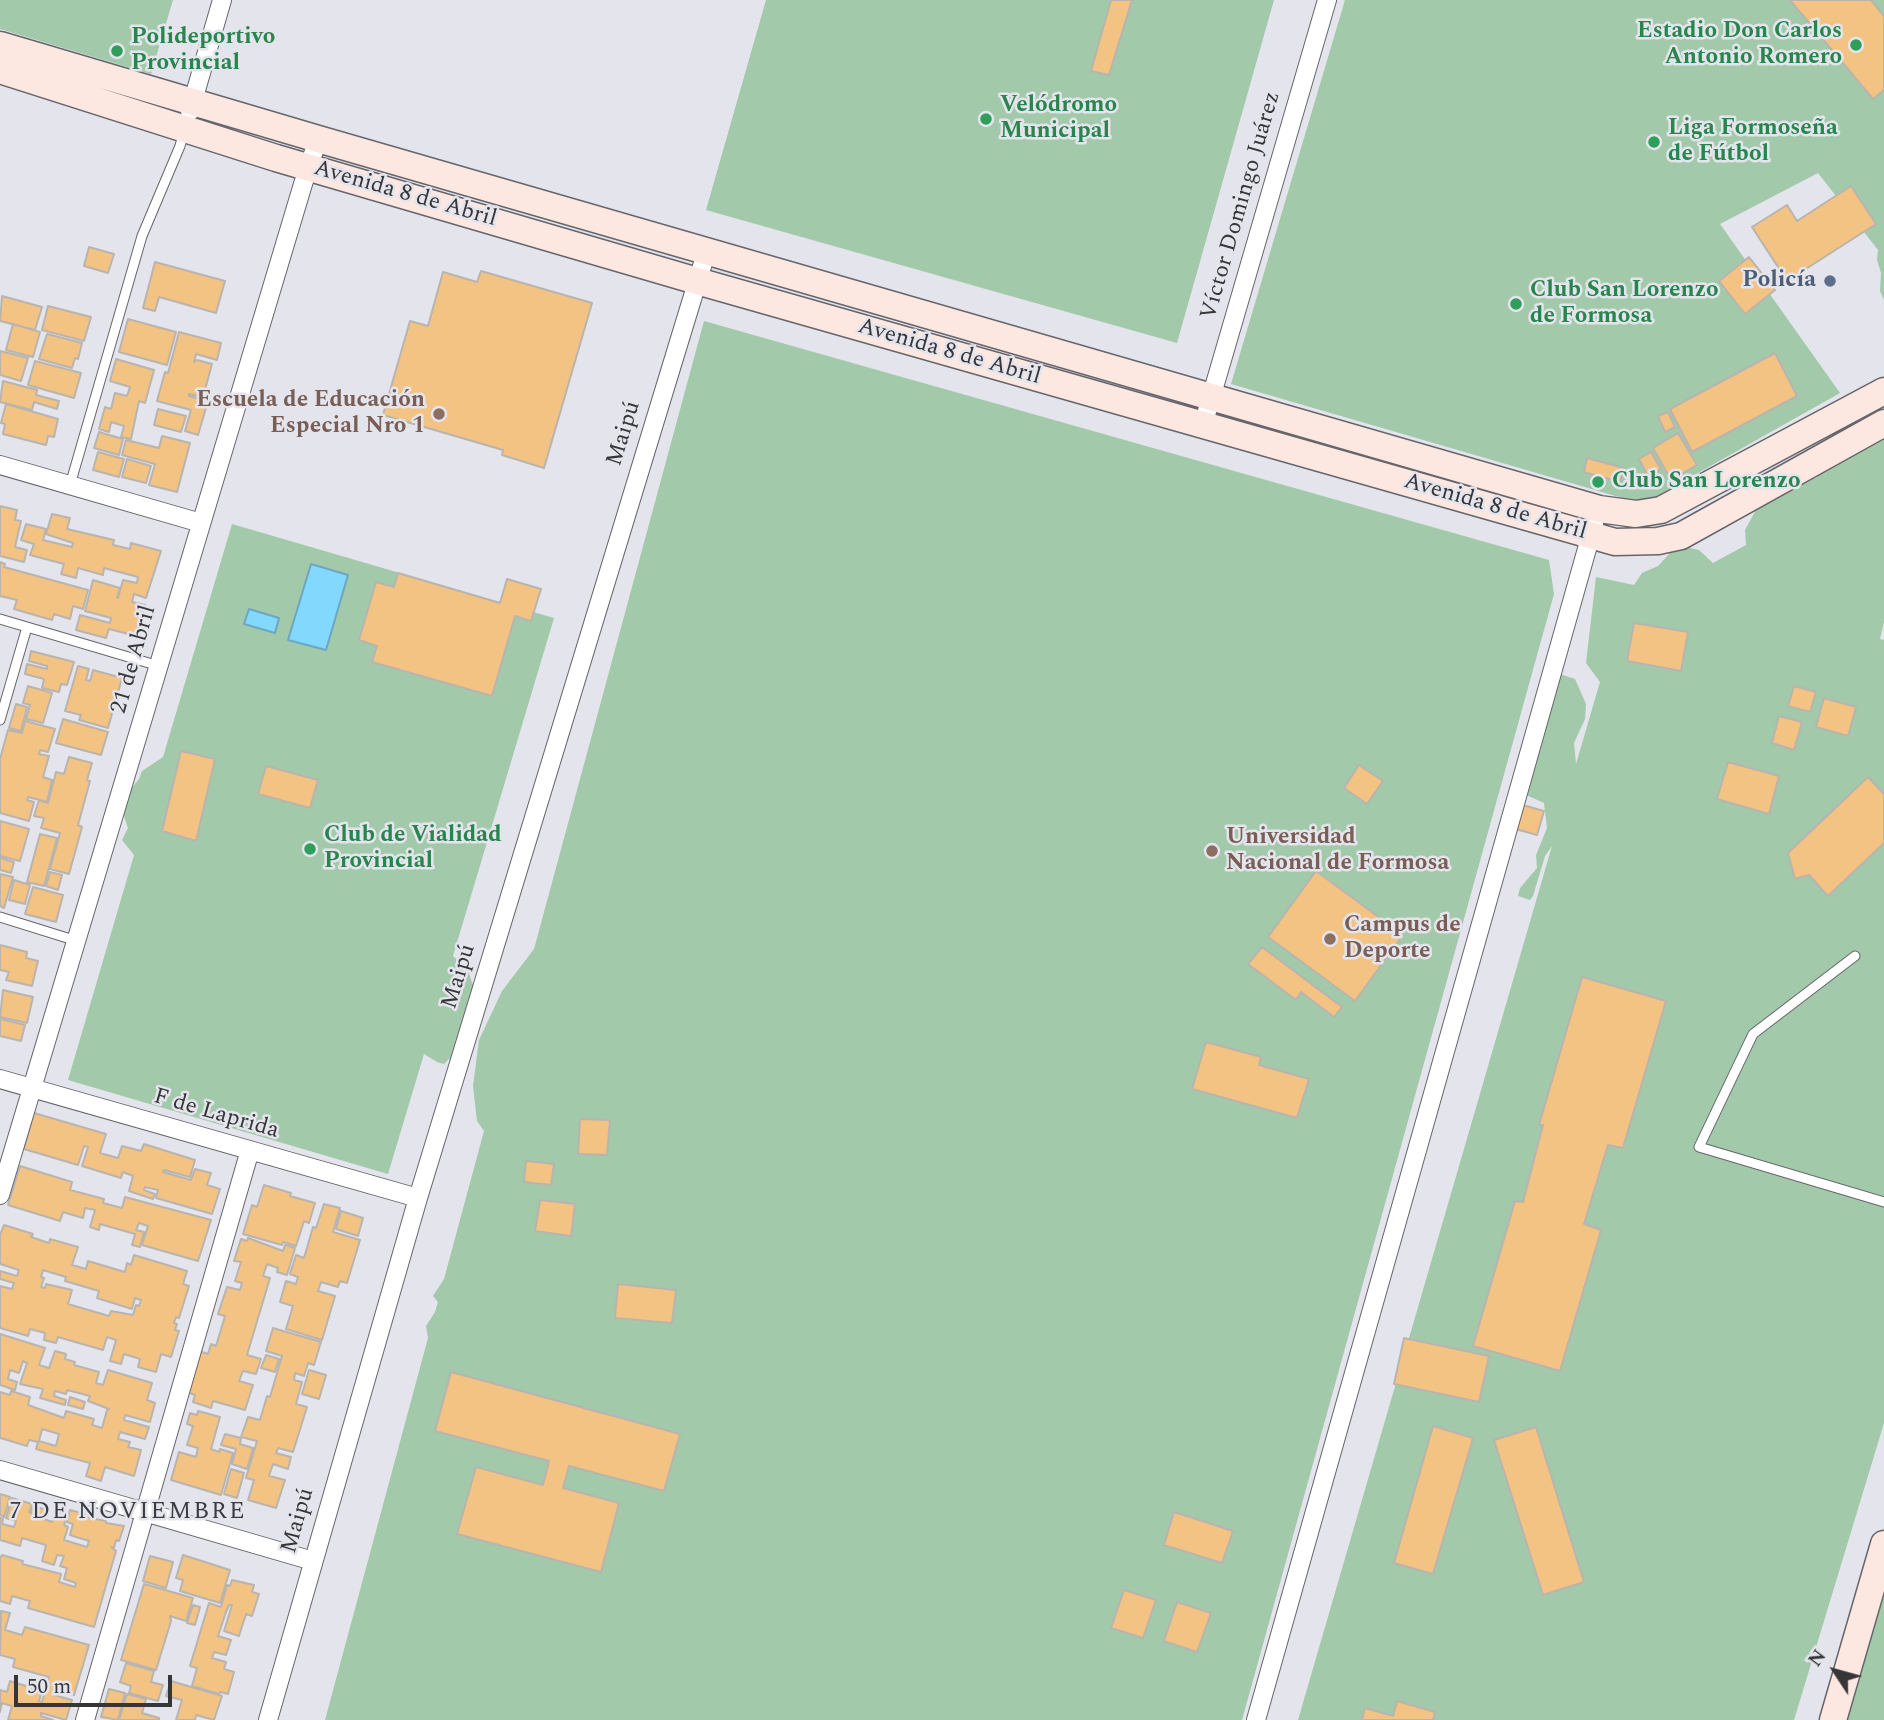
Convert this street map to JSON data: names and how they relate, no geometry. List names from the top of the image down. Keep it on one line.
{"streets":{"main road":["Avenida 8 de Abril"],"street":["Víctor Domingo Juárez","Maipú","21 de Abril","F de Laprida"]},"crossings":[["Avenida 8 de Abril","Víctor Domingo Juárez"],["Avenida 8 de Abril","Maipú"],["Avenida 8 de Abril","21 de Abril"],["Maipú","F de Laprida"],["21 de Abril","F de Laprida"]],"districts":["7 DE NOVIEMBRE"],"places":["Estadio Don Carlos Antonio Romero","Polideportivo Provincial","Velódromo Municipal","Liga Formoseña de Fútbol","Policía","Club San Lorenzo de Formosa","Escuela de Educación Especial Nro 1","Club San Lorenzo","Club de Vialidad Provincial","Universidad Nacional de Formosa","Campus de Deporte"],"scale_bar":"50 m","north":"top left"}
